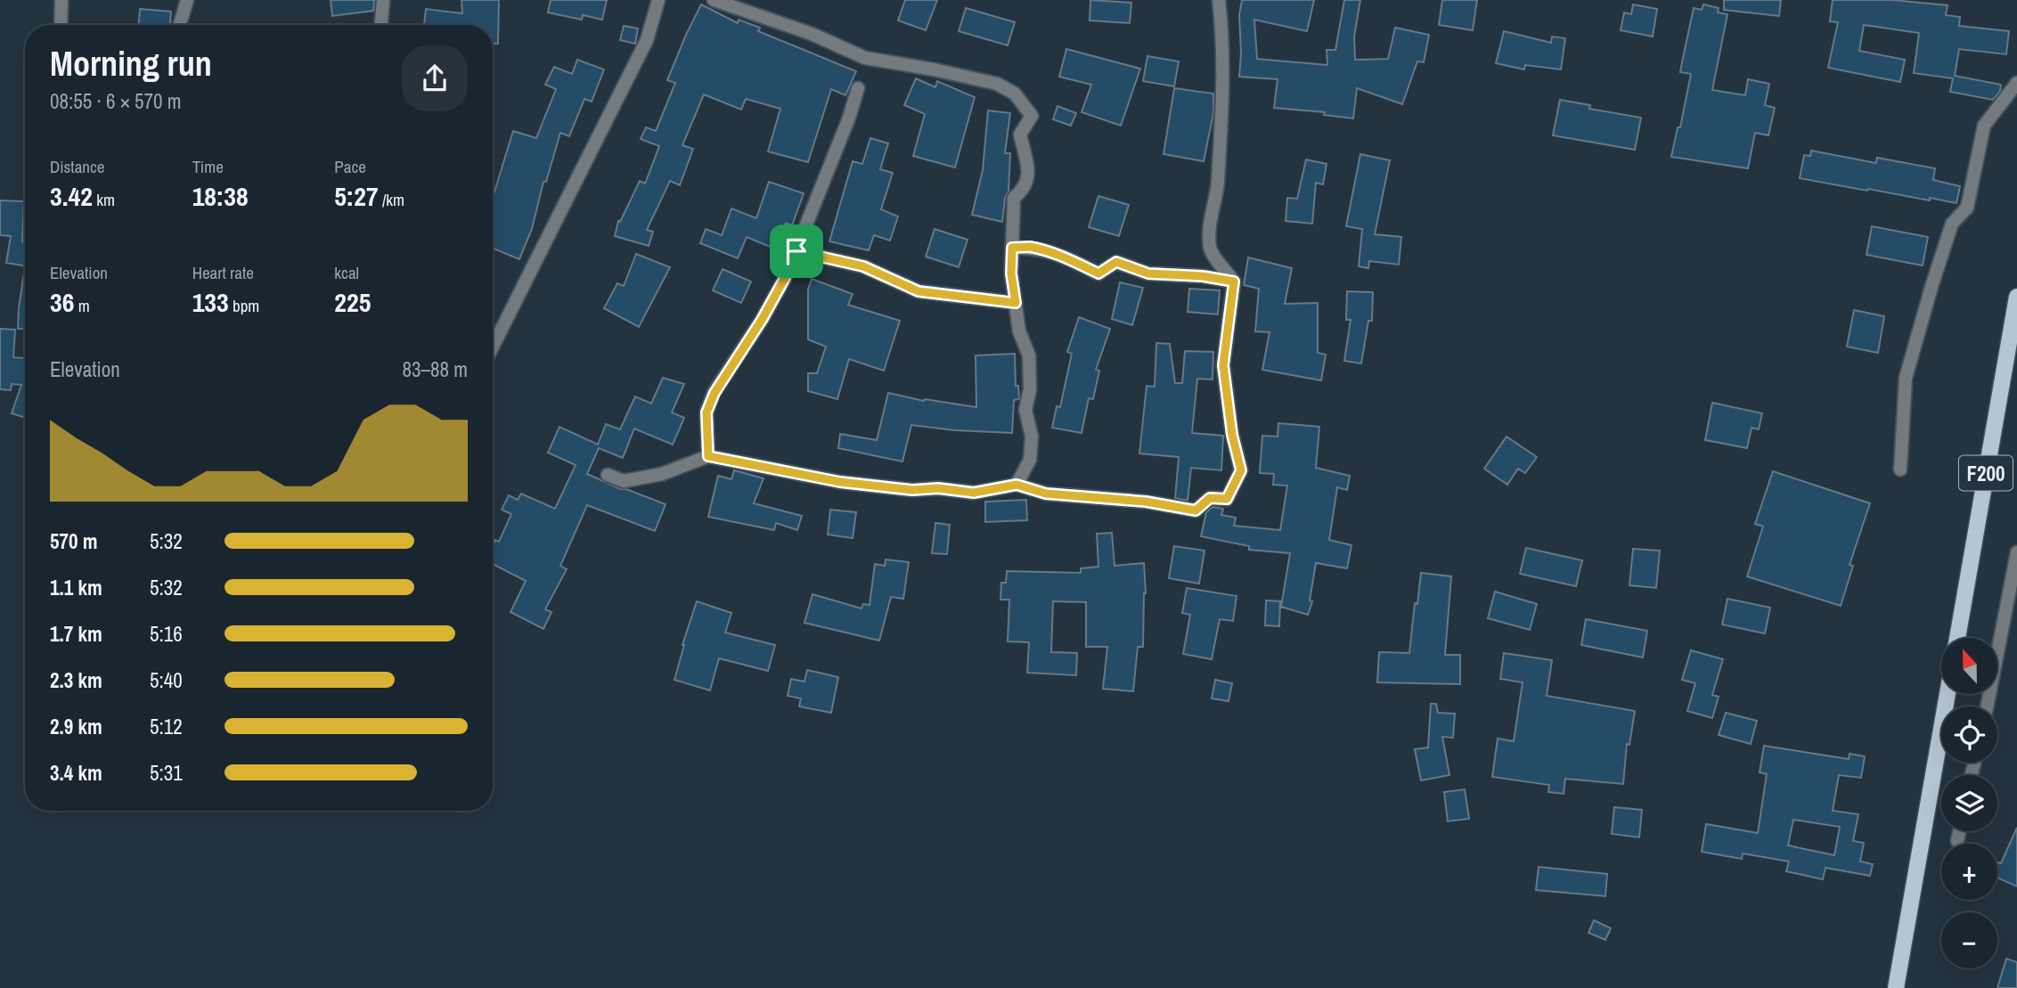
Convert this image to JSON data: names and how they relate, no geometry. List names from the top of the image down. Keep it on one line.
{"streets":{"main road":["F200"]},"north":"top","page":{"heading":["Morning run","08:55 · 6 × 570 m"],"stats":[["Distance","3.42 km"],["Time","18:38"],["Pace","5:27 /km"],["Elevation","36 m"],["Heart rate","133 bpm"],["kcal","225"]],"chart":["Elevation","83–88 m"],"list":[{"name":"570 m","note":"5:32"},{"name":"1.1 km","note":"5:32"},{"name":"1.7 km","note":"5:16"},{"name":"2.3 km","note":"5:40"},{"name":"2.9 km","note":"5:12"},{"name":"3.4 km","note":"5:31"}],"map_buttons":["+","−"]}}
